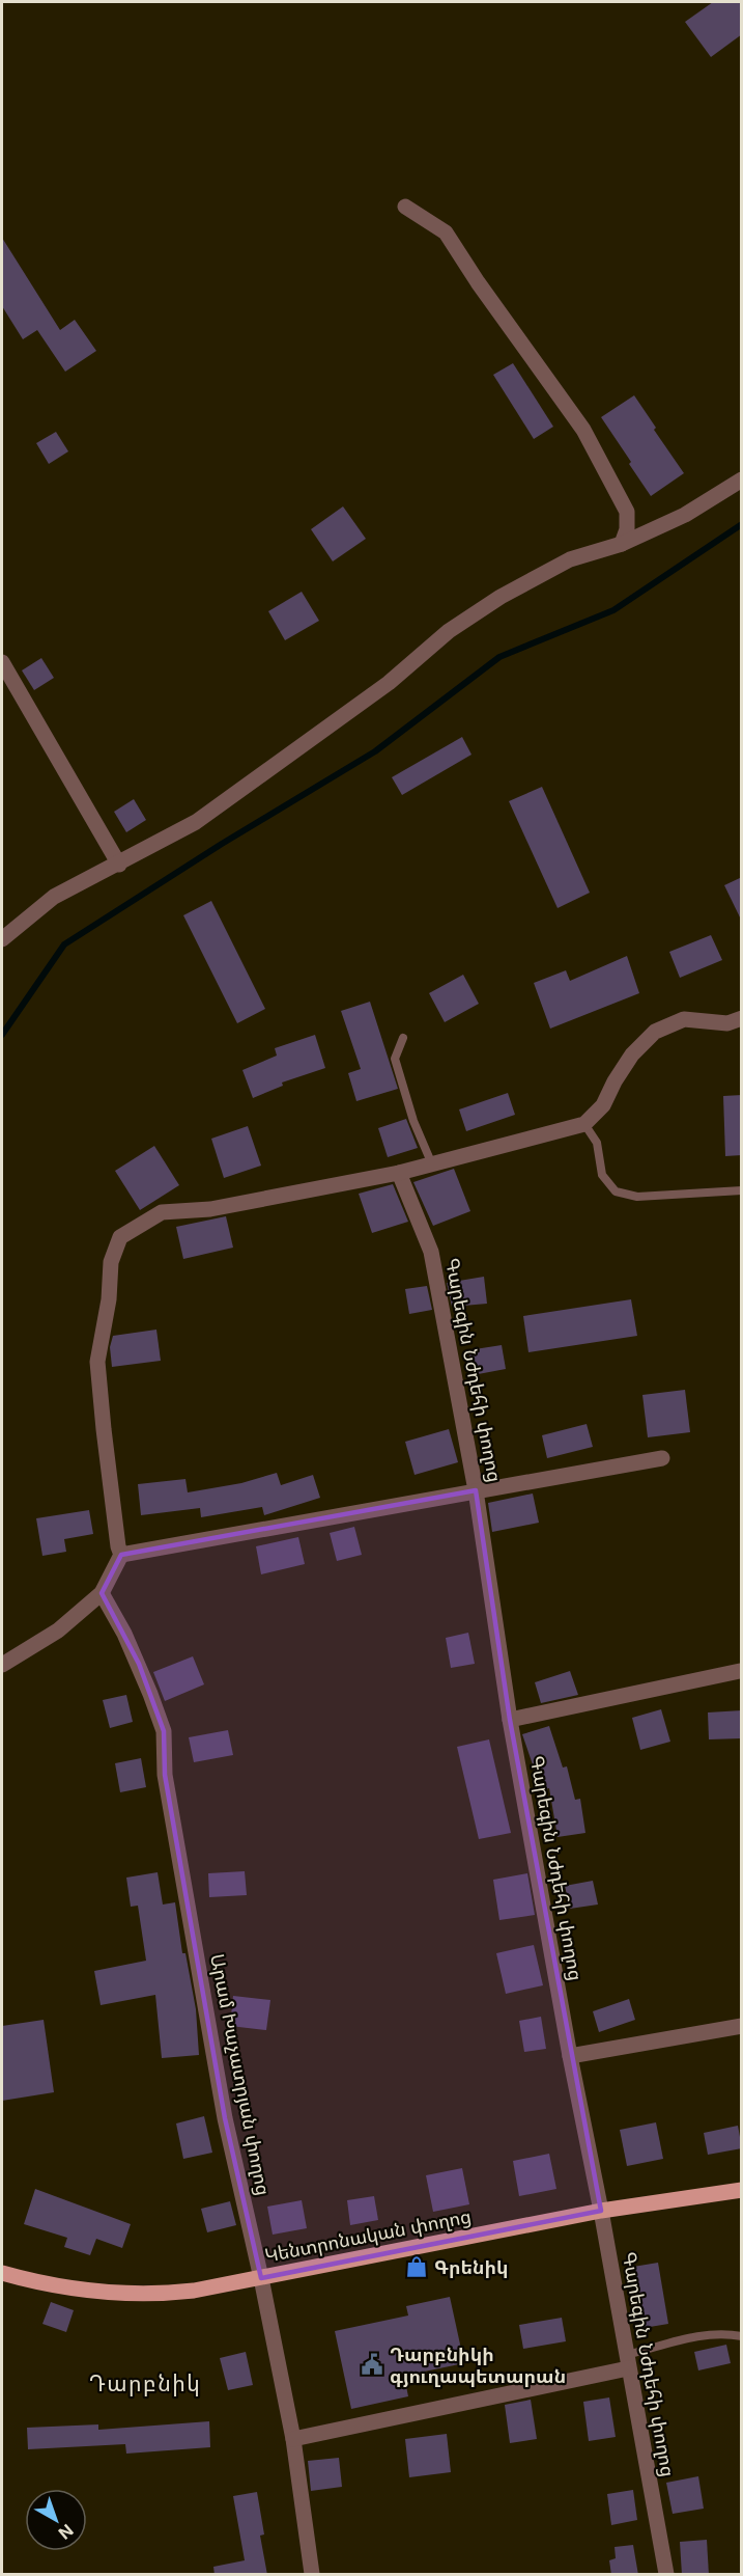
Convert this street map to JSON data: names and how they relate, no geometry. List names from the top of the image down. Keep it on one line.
{"streets":{"main road":["Կենտրոնական փողոց"],"street":["Գարեգին Նժդեհի փողոց","Արամ Խաչատրյան փողոց"]},"crossings":[["Գարեգին Նժդեհի փողոց","Կենտրոնական փողոց"],["Արամ Խաչատրյան փողոց","Կենտրոնական փողոց"]],"districts":["Դարբնիկ"],"places":{"shop":["Գրենիկ"],"public building":["Դարբնիկի գյուղապետարան"]},"north":"bottom right"}
